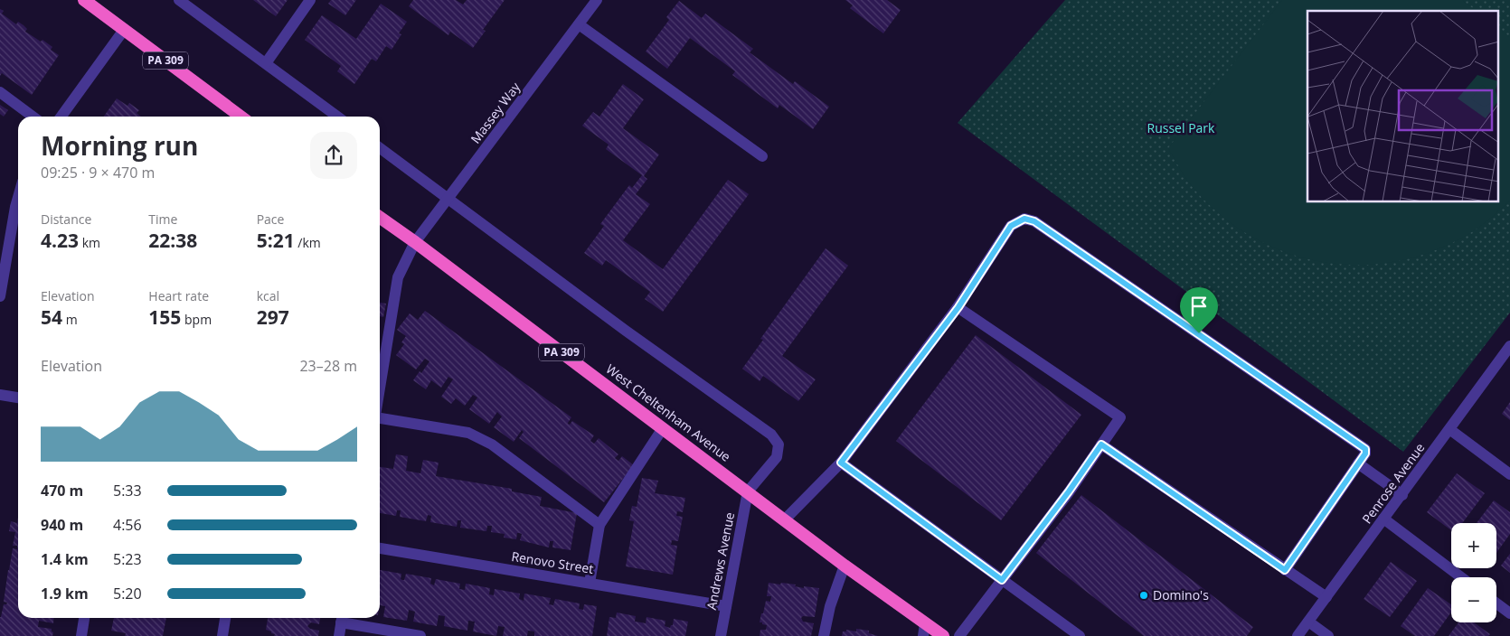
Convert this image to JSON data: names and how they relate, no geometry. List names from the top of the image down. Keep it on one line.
{"streets":{"highway":["PA 309","West Cheltenham Avenue"],"street":["Massey Way","Penrose Avenue","Andrews Avenue","Renovo Street"]},"crossings":[["Massey Way","West Cheltenham Avenue"],["West Cheltenham Avenue","Andrews Avenue"],["Andrews Avenue","Renovo Street"]],"parks":["Russel Park"],"places":["Domino's"],"page":{"heading":["Morning run","09:25 · 9 × 470 m"],"stats":[["Distance","4.23 km"],["Time","22:38"],["Pace","5:21 /km"],["Elevation","54 m"],["Heart rate","155 bpm"],["kcal","297"]],"chart":["Elevation","23–28 m"],"list":[{"name":"470 m","note":"5:33"},{"name":"940 m","note":"4:56"},{"name":"1.4 km","note":"5:23"},{"name":"1.9 km","note":"5:20"}],"map_buttons":["+","−"]}}
